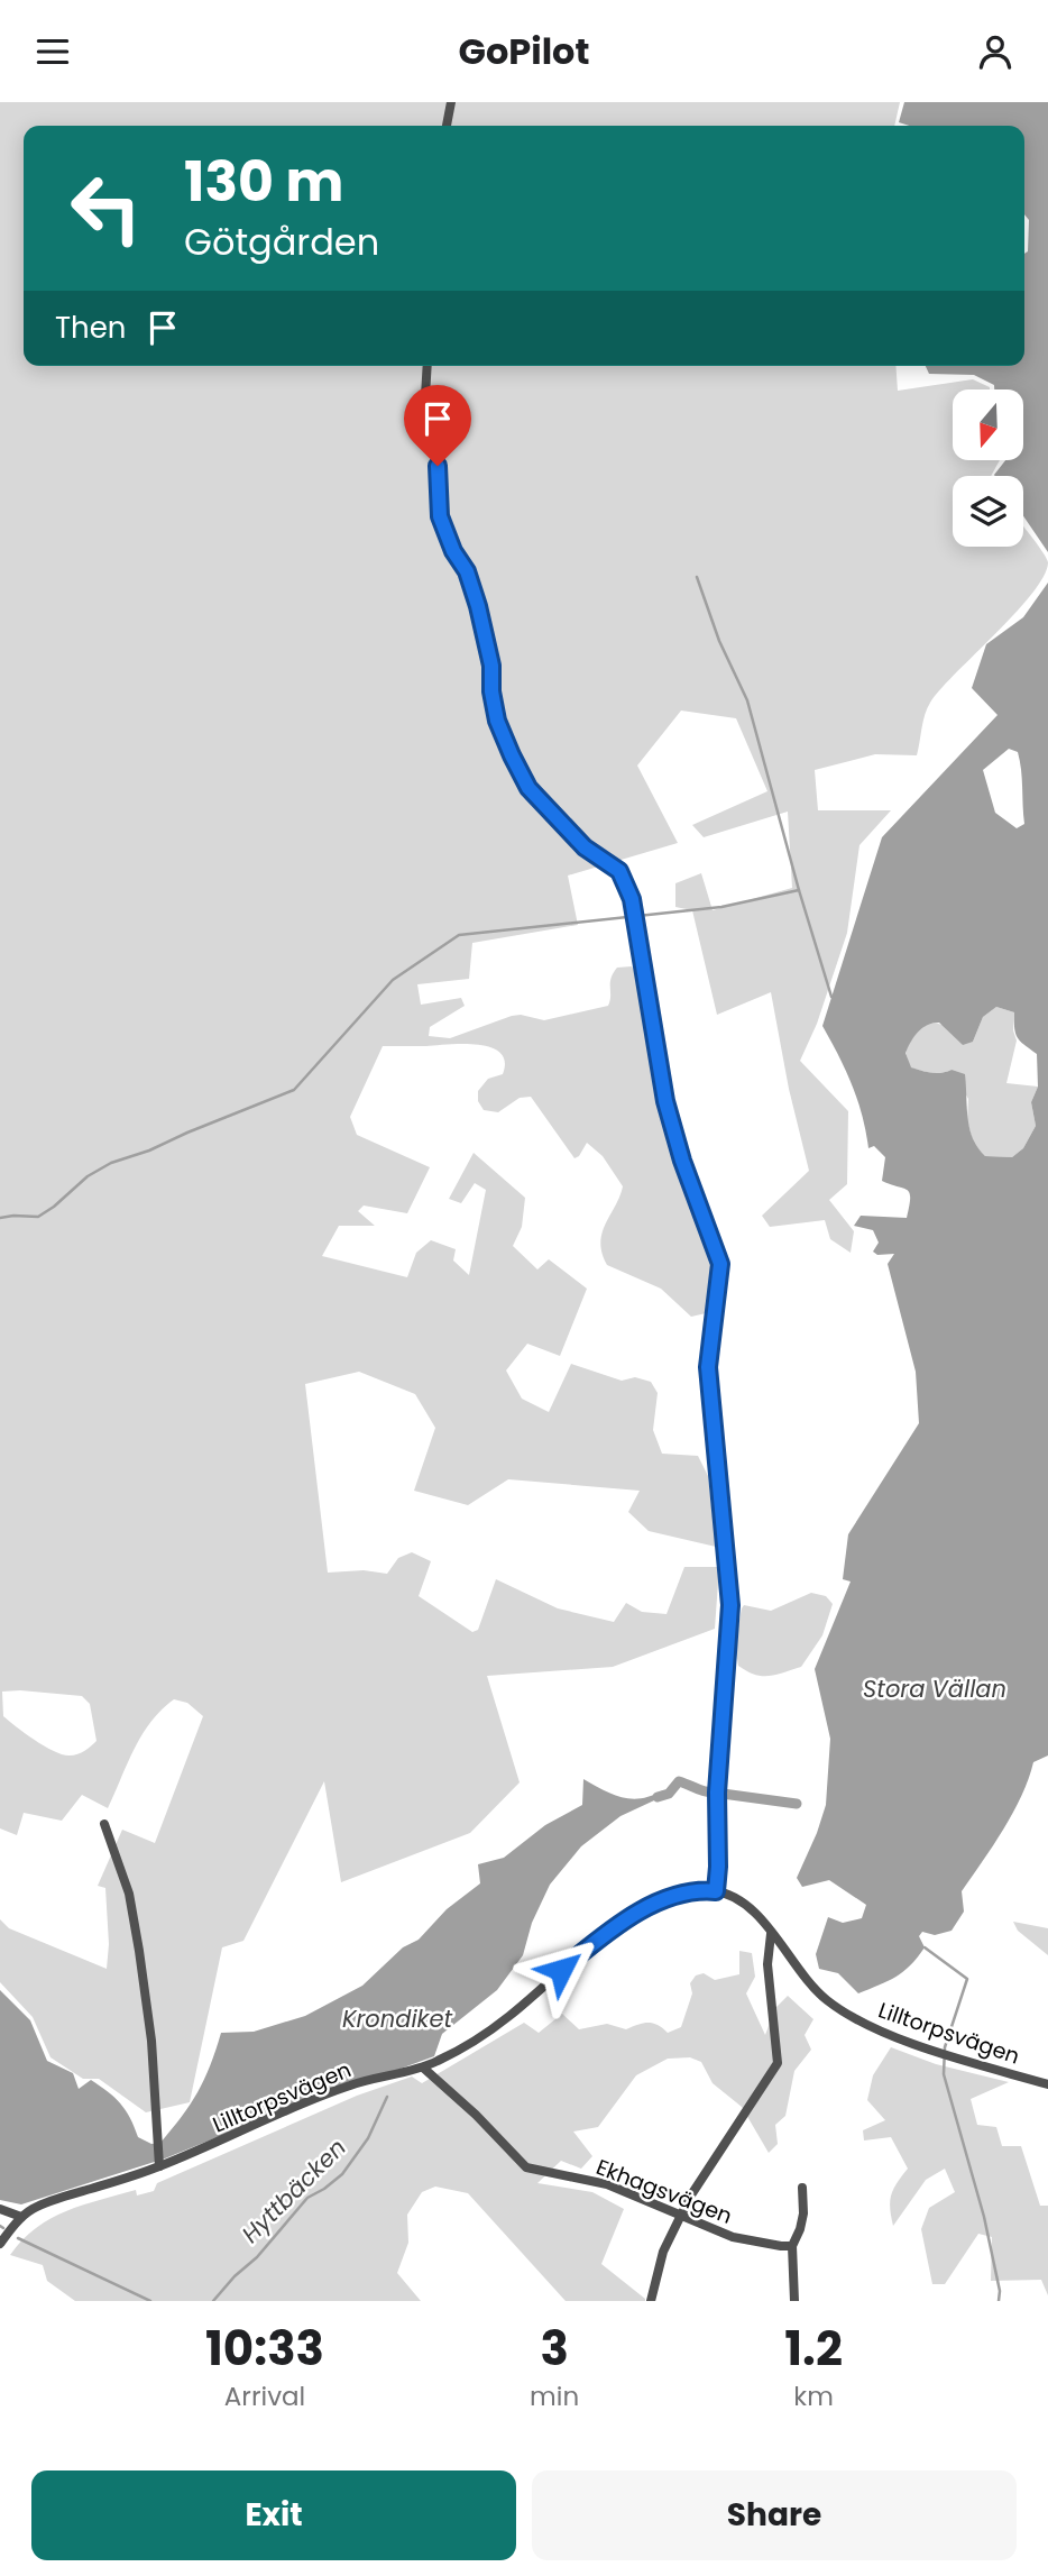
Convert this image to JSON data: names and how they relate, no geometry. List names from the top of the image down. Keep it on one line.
{"streets":{"street":["Lilltorpsvägen","Ekhagsvägen"]},"crossings":[["Lilltorpsvägen","Ekhagsvägen"]],"water":["Stora Vällan","Krondiket","Hyttbäcken"],"north":"bottom","page":{"header":"GoPilot","turn":["130 m","Götgården"],"then":"Then","eta":["10:33","Arrival","3","min","1.2","km"],"buttons":["Exit","Share"]}}
